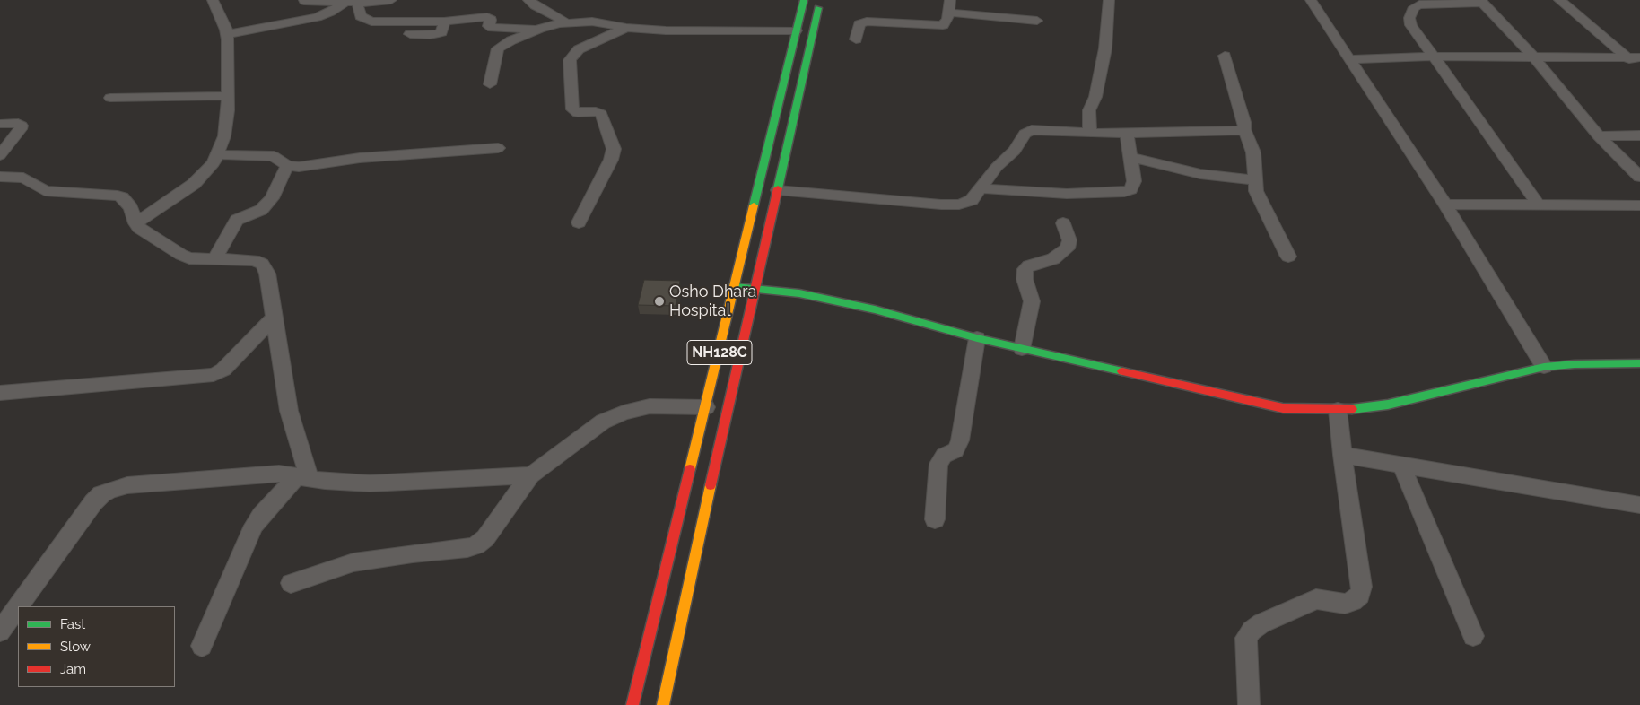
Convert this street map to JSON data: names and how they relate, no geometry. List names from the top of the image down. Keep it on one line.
{"streets":{"main road":["NH128C"]},"places":["Osho Dhara Hospital"],"legend":["Fast","Slow","Jam"]}
